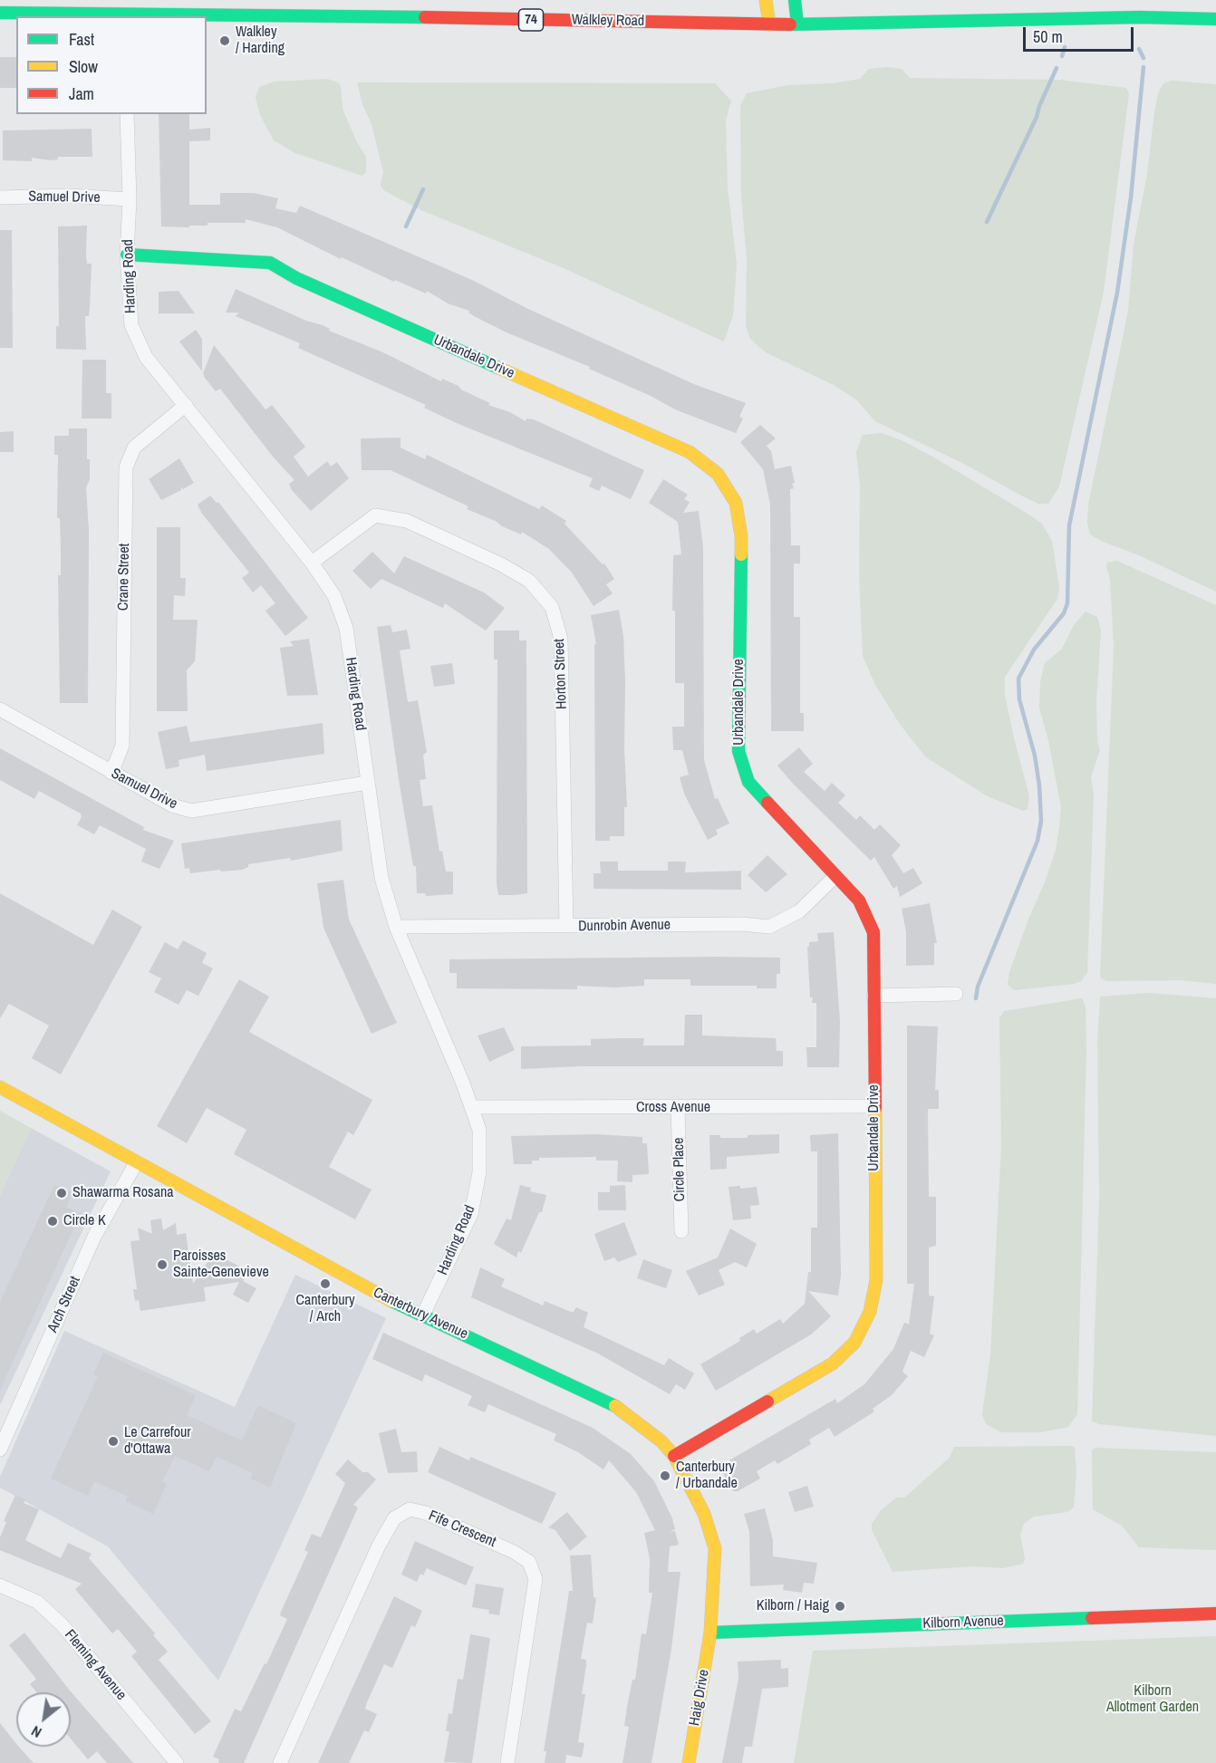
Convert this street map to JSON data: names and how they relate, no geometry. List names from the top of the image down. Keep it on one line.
{"streets":{"street":["74","Walkley Road","Samuel Drive","Harding Road","Urbandale Drive","Crane Street","Horton Street","Dunrobin Avenue","Cross Avenue","Circle Place","Arch Street","Canterbury Avenue","Fife Crescent","Kilborn Avenue","Fleming Avenue","Haig Drive"]},"crossings":[["Samuel Drive","Harding Road"],["Samuel Drive","Crane Street"],["Harding Road","Urbandale Drive"],["Harding Road","Crane Street"],["Harding Road","Horton Street"],["Harding Road","Dunrobin Avenue"],["Harding Road","Cross Avenue"],["Harding Road","Canterbury Avenue"],["Urbandale Drive","Dunrobin Avenue"],["Urbandale Drive","Cross Avenue"],["Urbandale Drive","Canterbury Avenue"],["Horton Street","Dunrobin Avenue"],["Cross Avenue","Circle Place"],["Arch Street","Canterbury Avenue"],["Canterbury Avenue","Kilborn Avenue"],["Canterbury Avenue","Haig Drive"],["Kilborn Avenue","Haig Drive"]],"parks":["Kilborn Allotment Garden"],"places":["Walkley / Harding","Shawarma Rosana","Circle K","Paroisses Sainte-Genevieve","Canterbury / Arch","Le Carrefour d'Ottawa","Canterbury / Urbandale","Kilborn / Haig"],"legend":["Fast","Slow","Jam"],"scale_bar":"50 m","north":"bottom left"}
